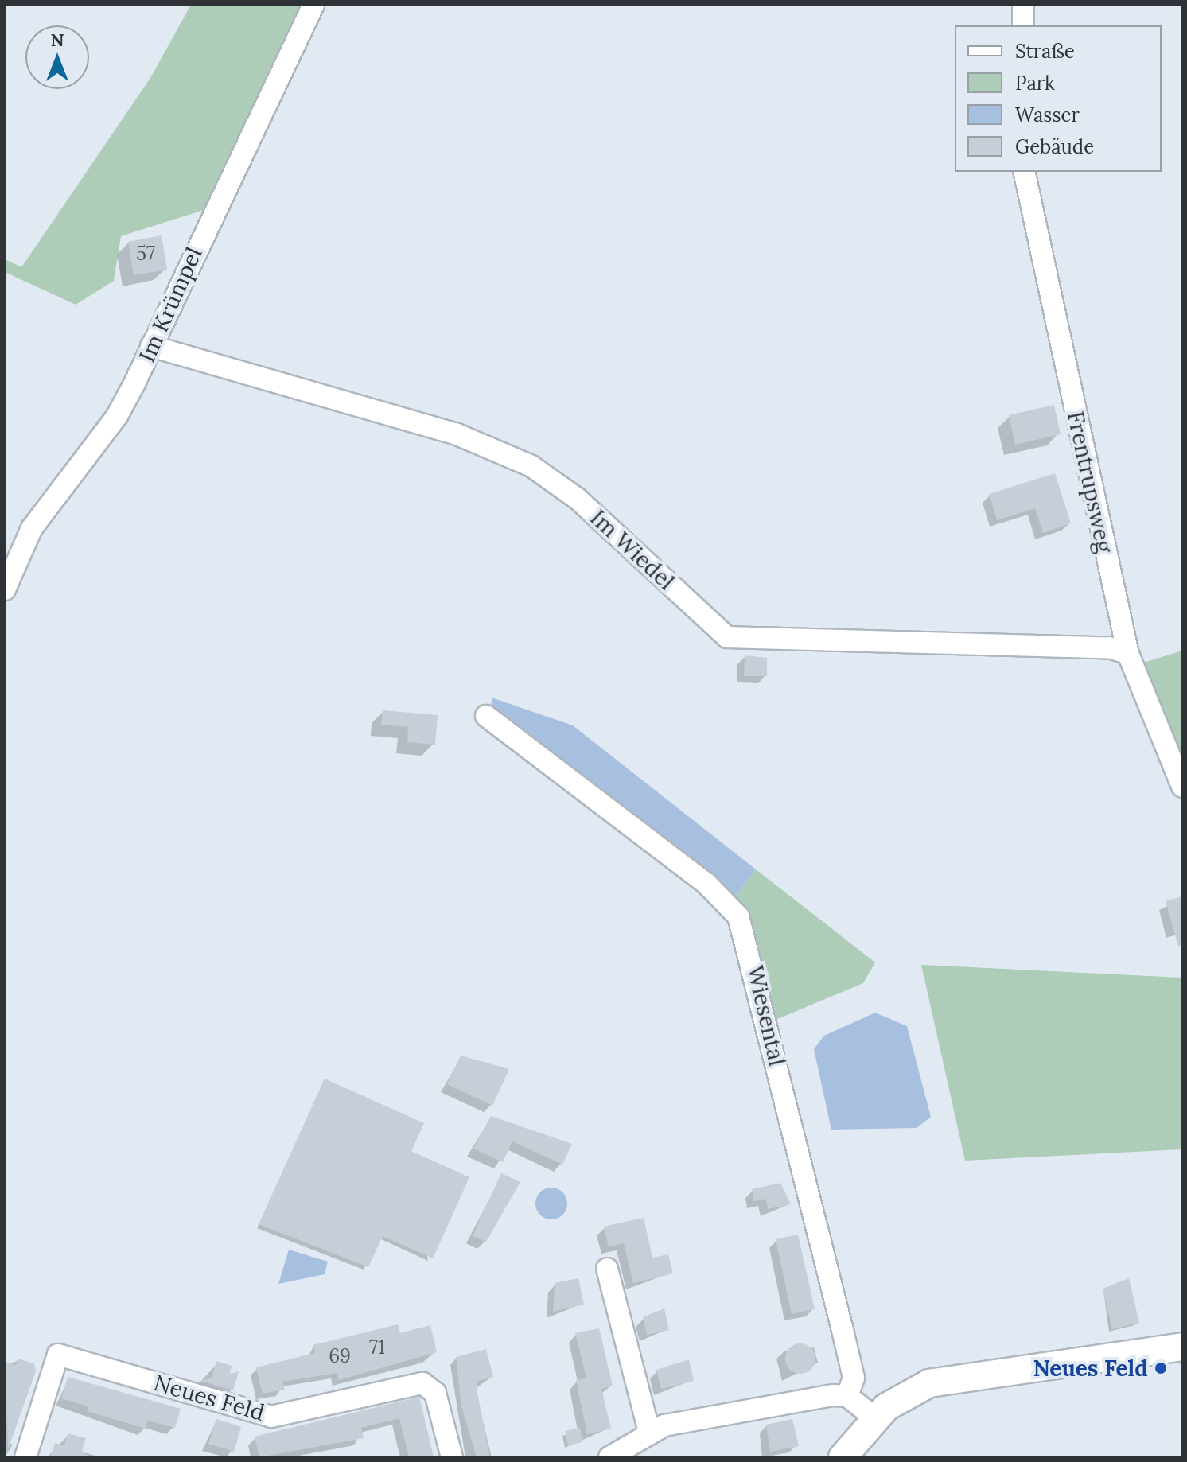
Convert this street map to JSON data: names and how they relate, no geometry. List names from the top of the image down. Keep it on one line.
{"streets":{"street":["Im Krümpel","Frentrupsweg","Im Wiedel","Wiesental","Neues Feld"]},"crossings":[["Im Krümpel","Im Wiedel"],["Frentrupsweg","Im Wiedel"]],"places":["Neues Feld"],"house_numbers":["57","71","69"],"legend":["Straße","Park","Wasser","Gebäude"],"north":"top"}
